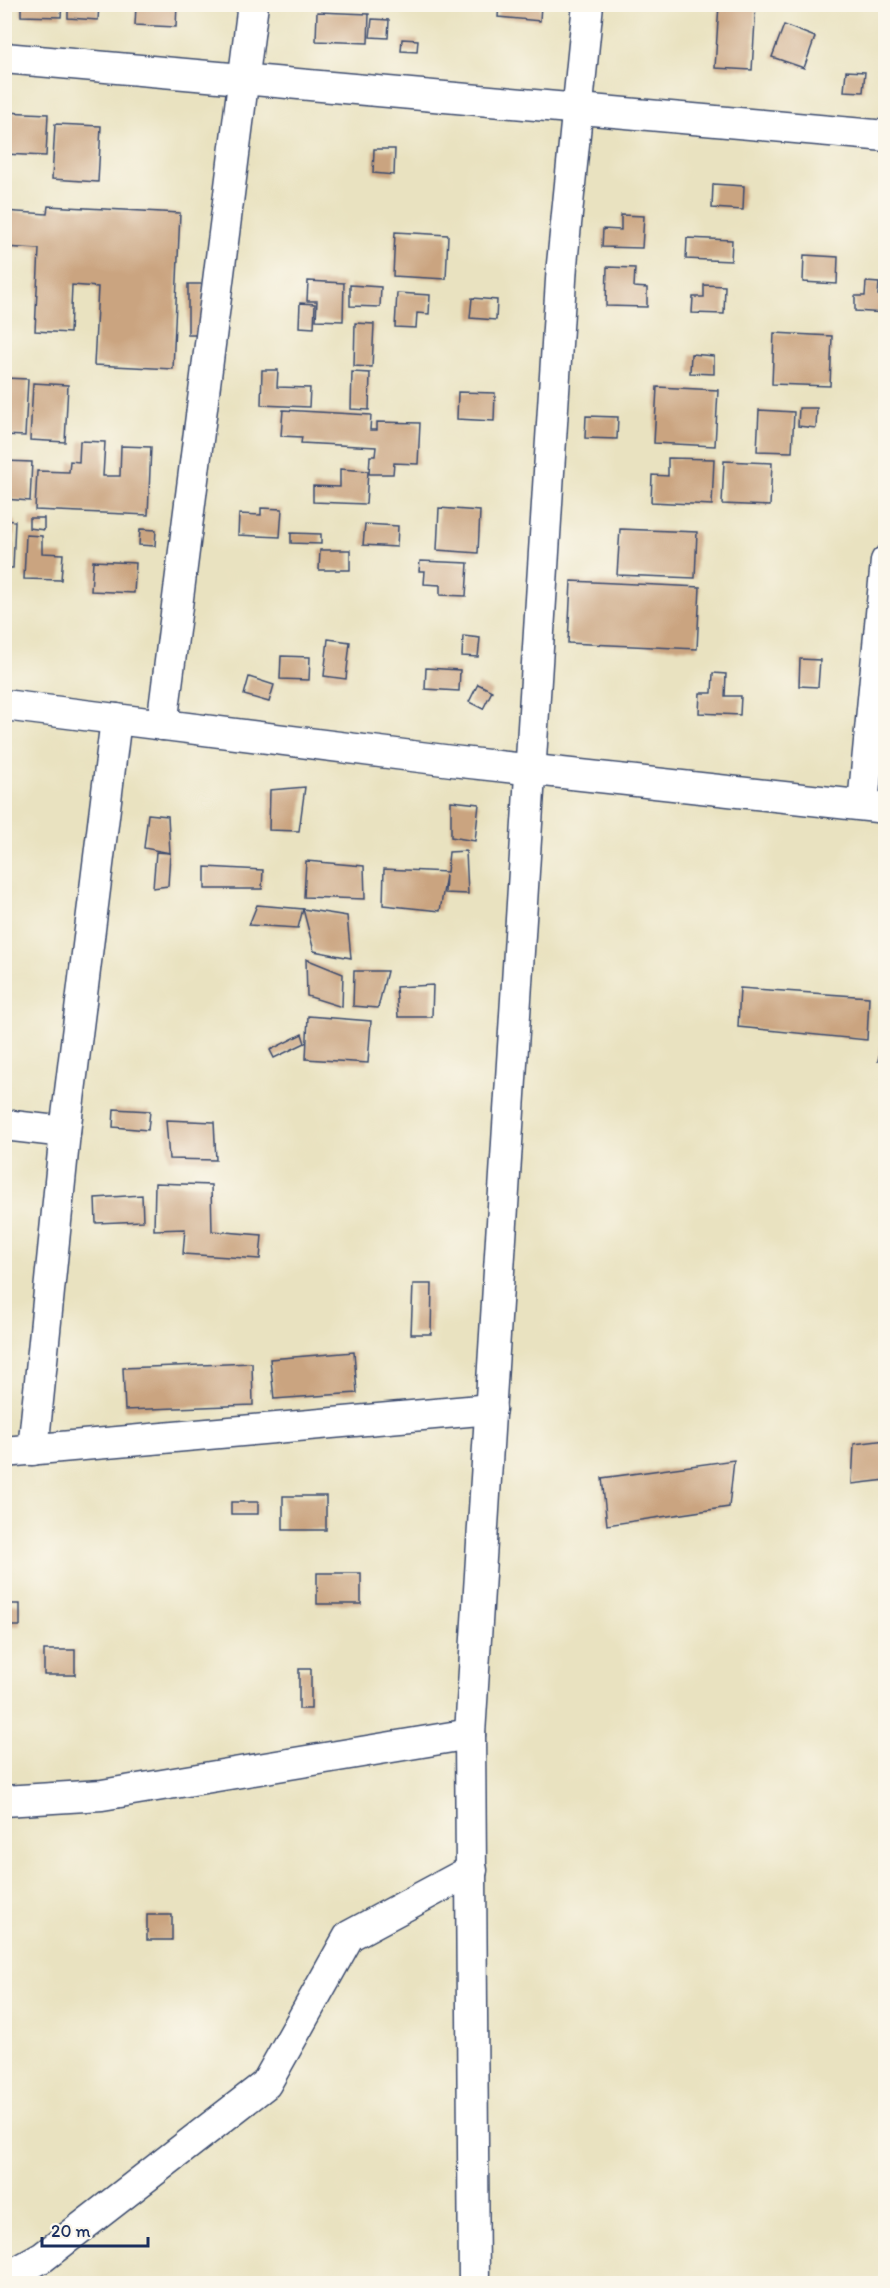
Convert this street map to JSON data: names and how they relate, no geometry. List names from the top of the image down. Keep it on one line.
{"scale_bar":"20 m"}
